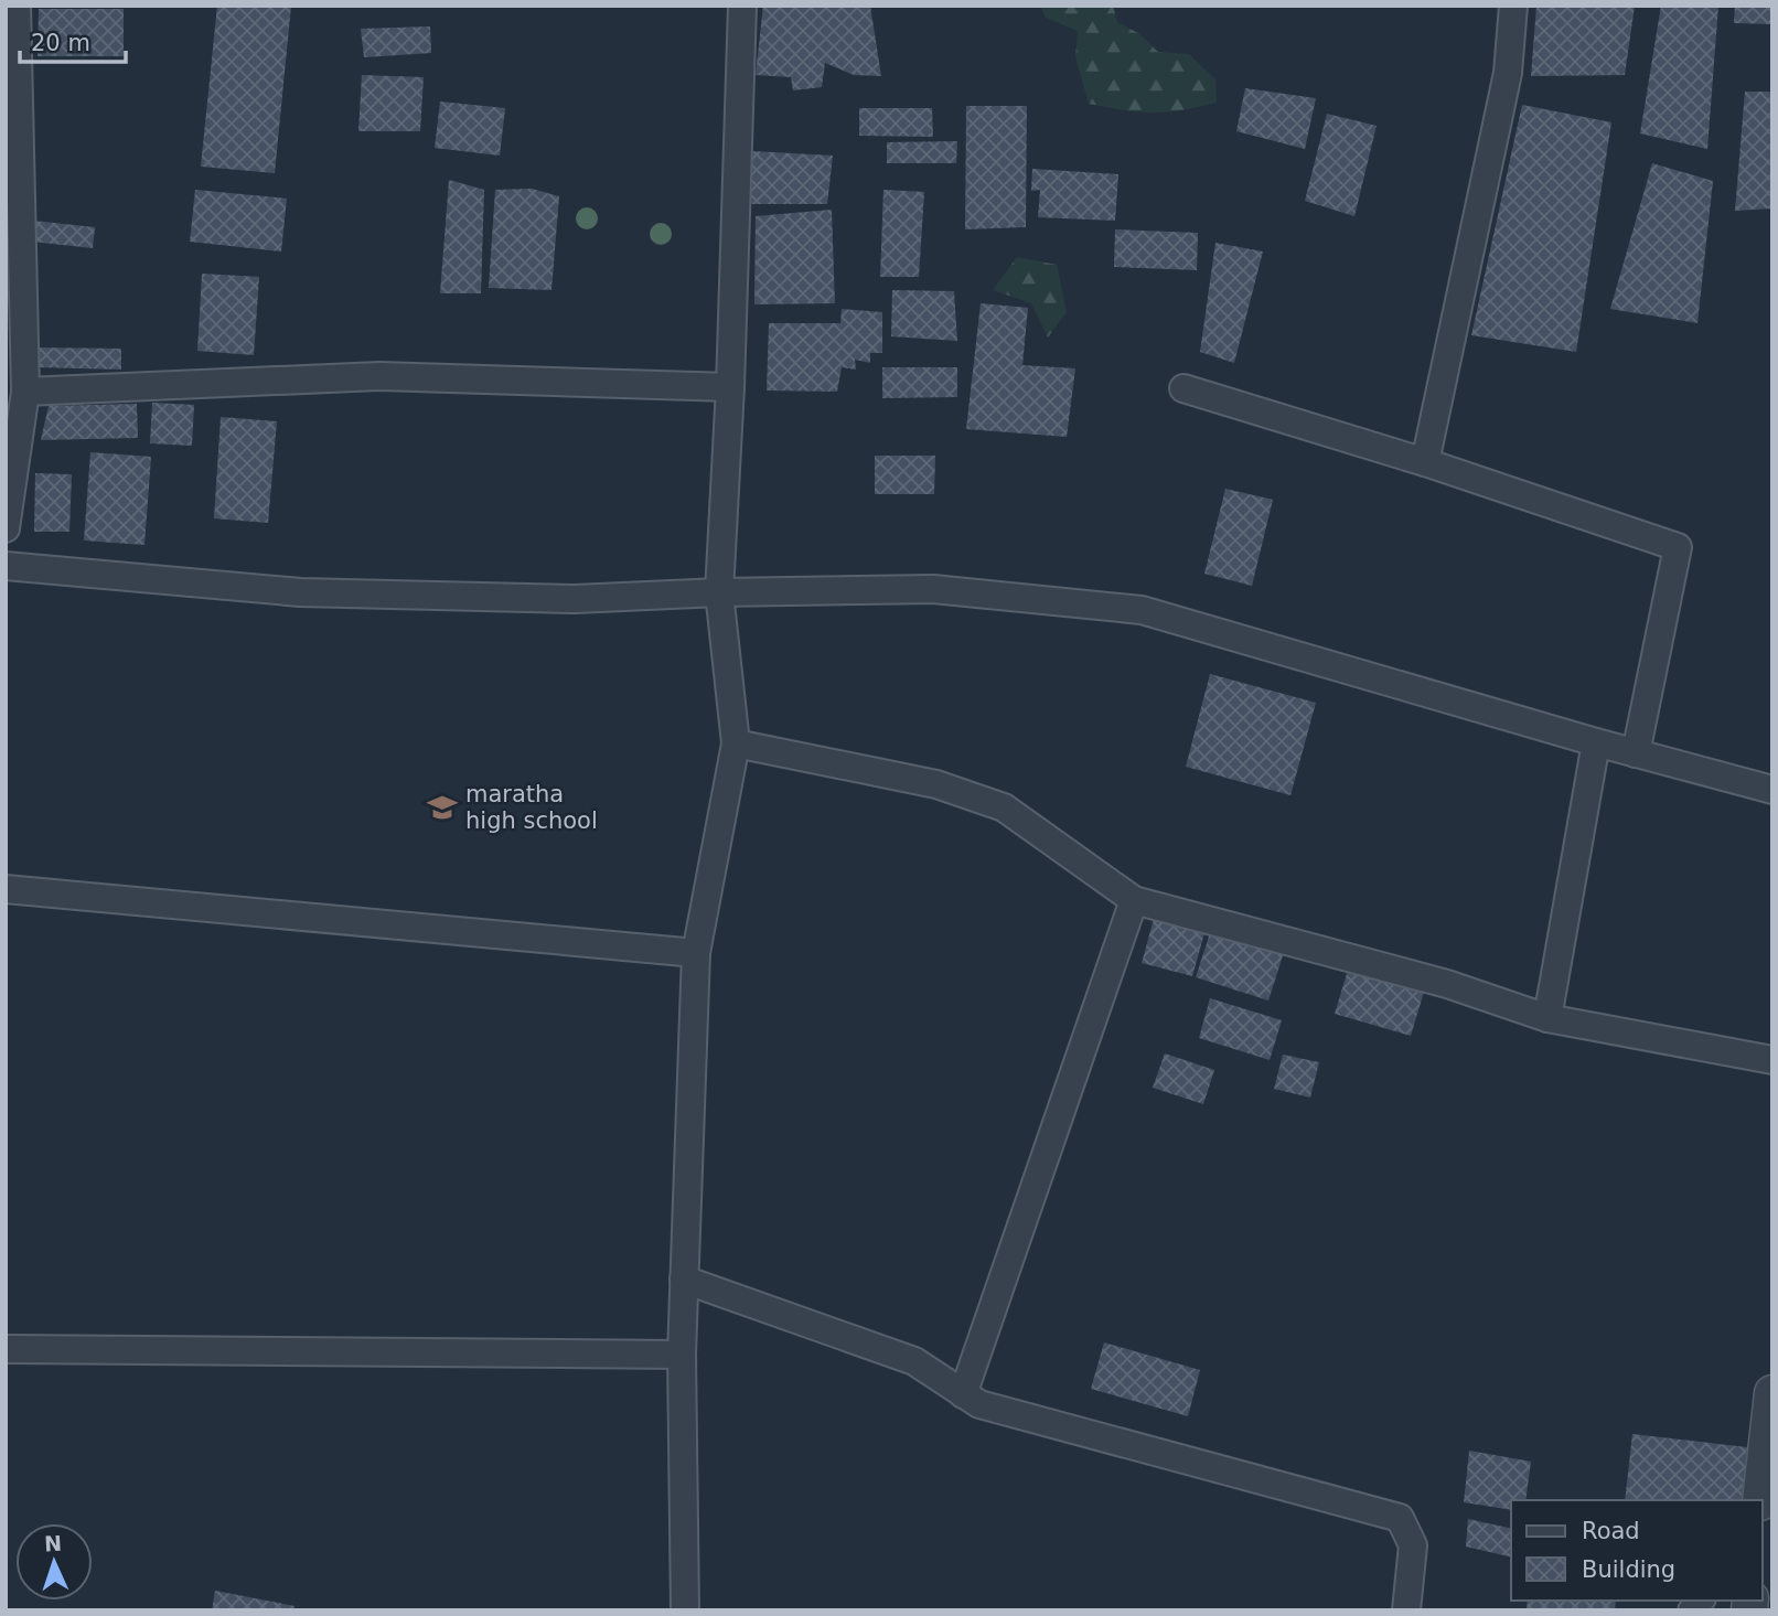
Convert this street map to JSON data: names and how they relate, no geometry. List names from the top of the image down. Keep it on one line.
{"places":{"school or university":["maratha high school"]},"legend":["Road","Building"],"scale_bar":"20 m","north":"top"}
